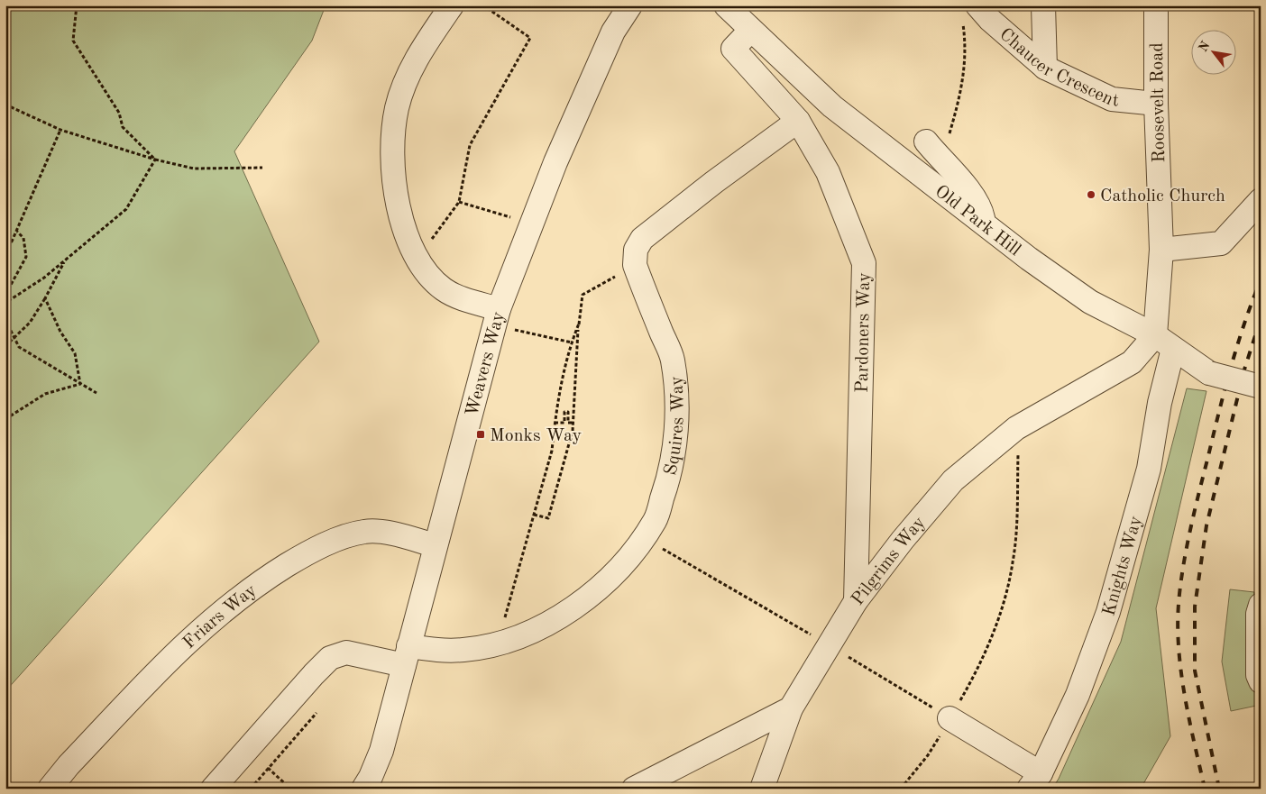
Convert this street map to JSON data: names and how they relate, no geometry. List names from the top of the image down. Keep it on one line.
{"streets":{"street":["Chaucer Crescent","Roosevelt Road","Old Park Hill","Pardoners Way","Weavers Way","Squires Way","Pilgrims Way","Knights Way","Friars Way"]},"crossings":[["Chaucer Crescent","Roosevelt Road"],["Roosevelt Road","Old Park Hill"],["Roosevelt Road","Pilgrims Way"],["Roosevelt Road","Knights Way"],["Old Park Hill","Pardoners Way"],["Old Park Hill","Pilgrims Way"],["Old Park Hill","Knights Way"],["Pardoners Way","Pilgrims Way"],["Weavers Way","Squires Way"],["Weavers Way","Friars Way"],["Pilgrims Way","Knights Way"]],"places":{"other":["Catholic Church"],"transit":["Monks Way"]},"north":"top left"}
